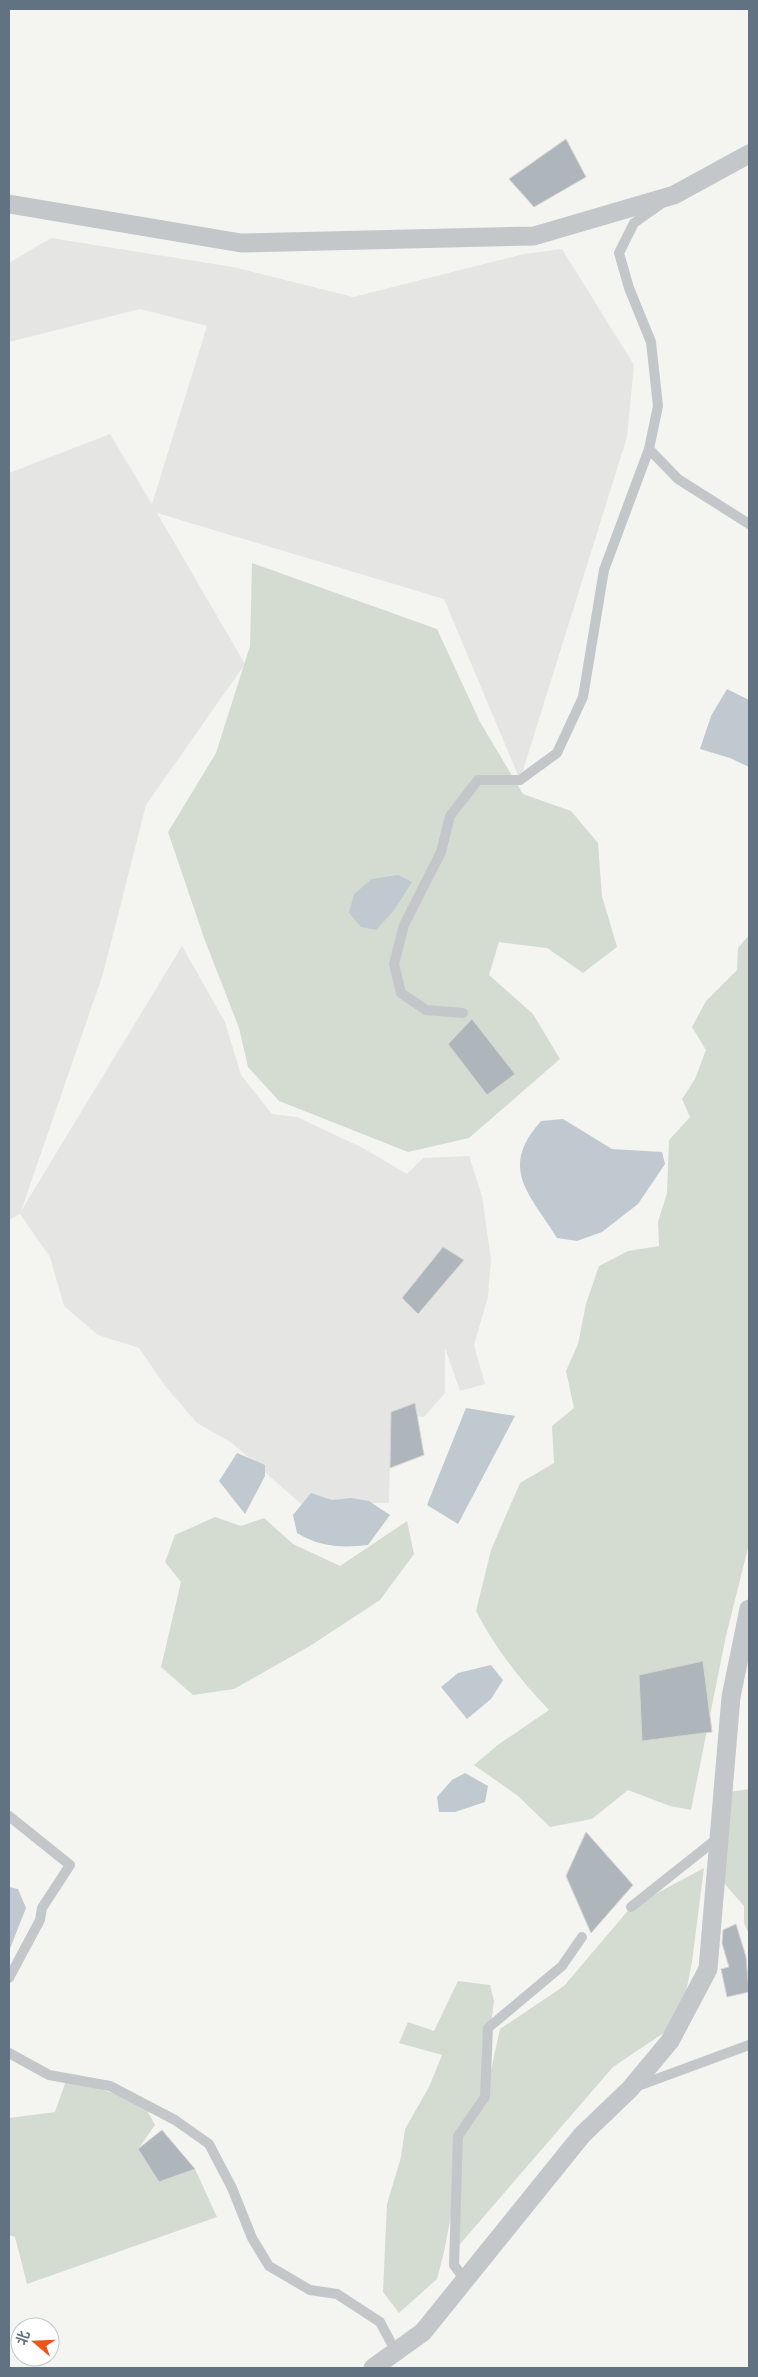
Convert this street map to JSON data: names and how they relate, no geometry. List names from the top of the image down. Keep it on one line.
{"north":"left"}
